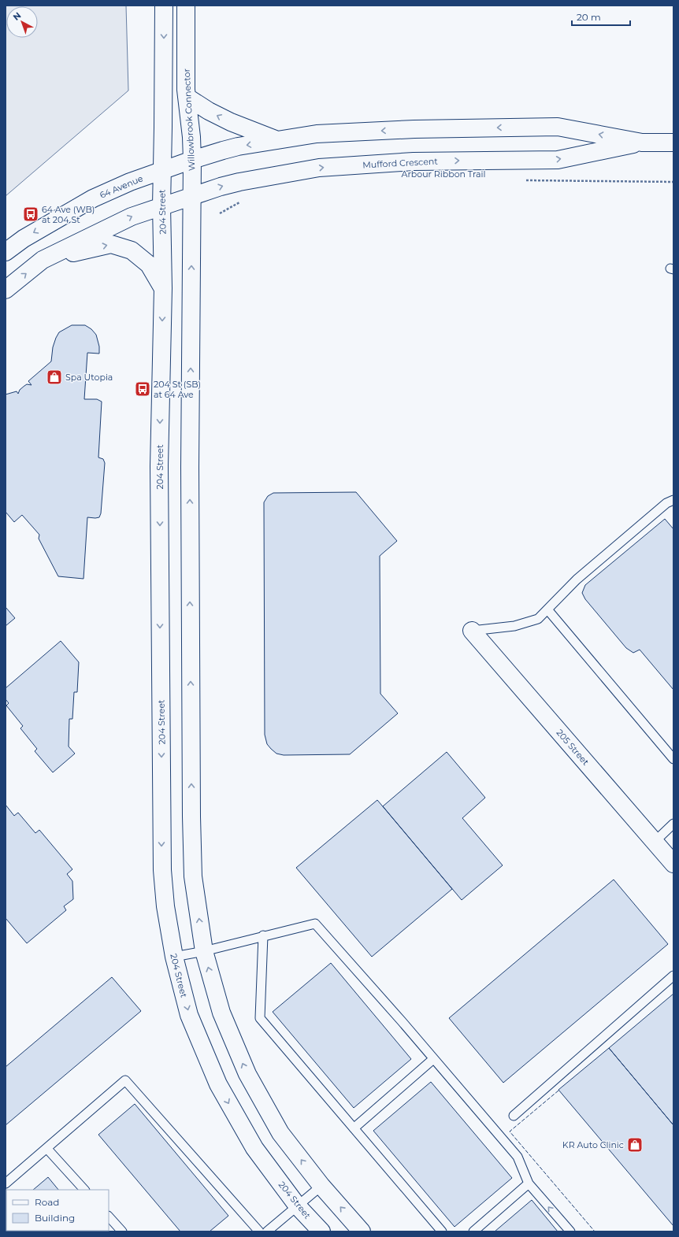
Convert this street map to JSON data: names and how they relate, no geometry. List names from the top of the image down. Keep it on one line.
{"streets":{"main road":["Willowbrook Connector","Mufford Crescent","64 Avenue","204 Street","205 Street"]},"crossings":[["Willowbrook Connector","Mufford Crescent"],["Willowbrook Connector","64 Avenue"],["Mufford Crescent","64 Avenue"],["Mufford Crescent","204 Street"],["64 Avenue","204 Street"]],"places":{"bus stop":["64 Ave (WB) at 204 St","204 St (SB) at 64 Ave"],"shop":["Spa Utopia","KR Auto Clinic"]},"legend":["Road","Building"],"scale_bar":"20 m","north":"top left"}
